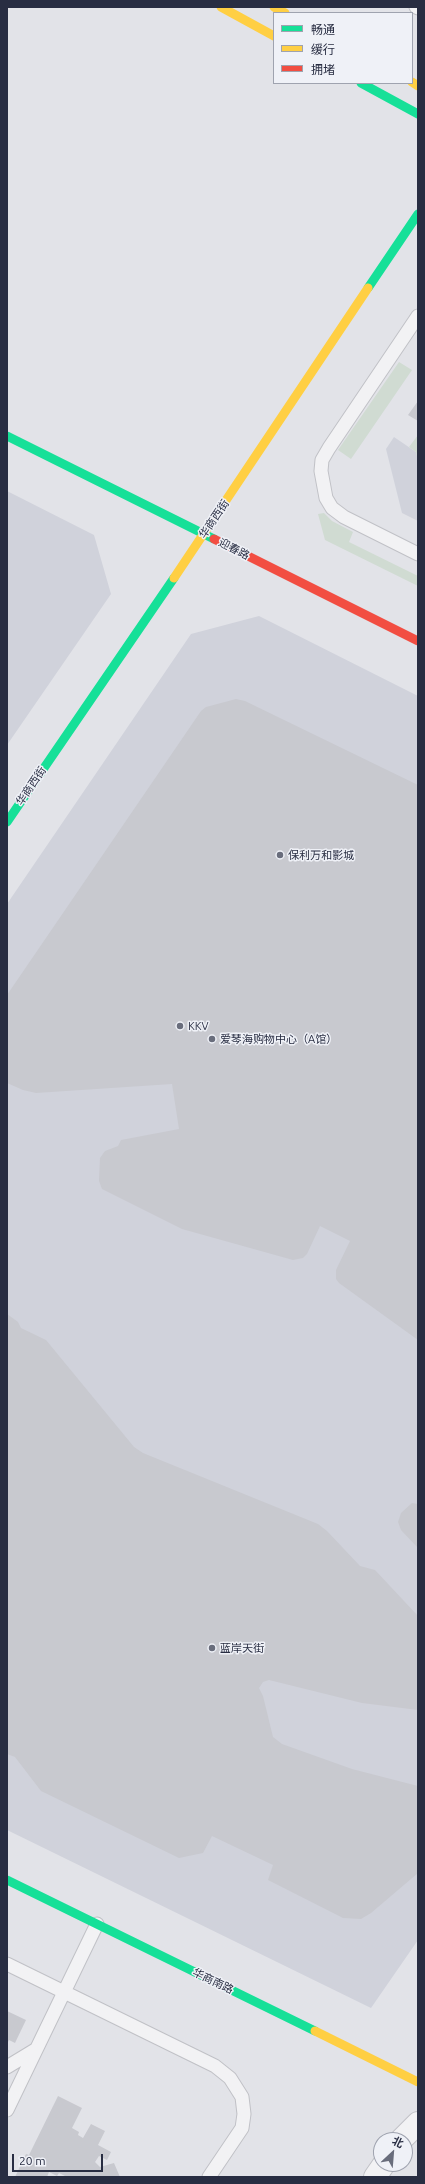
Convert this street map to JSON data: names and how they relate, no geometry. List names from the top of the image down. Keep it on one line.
{"streets":{"street":["华商西街","迎春路","华商南路"]},"crossings":[["华商西街","迎春路"]],"places":["保利万和影城","KKV","爱琴海购物中心（A馆）","蓝岸天街"],"legend":["畅通","缓行","拥堵"],"scale_bar":"20 m","north":"top right"}
